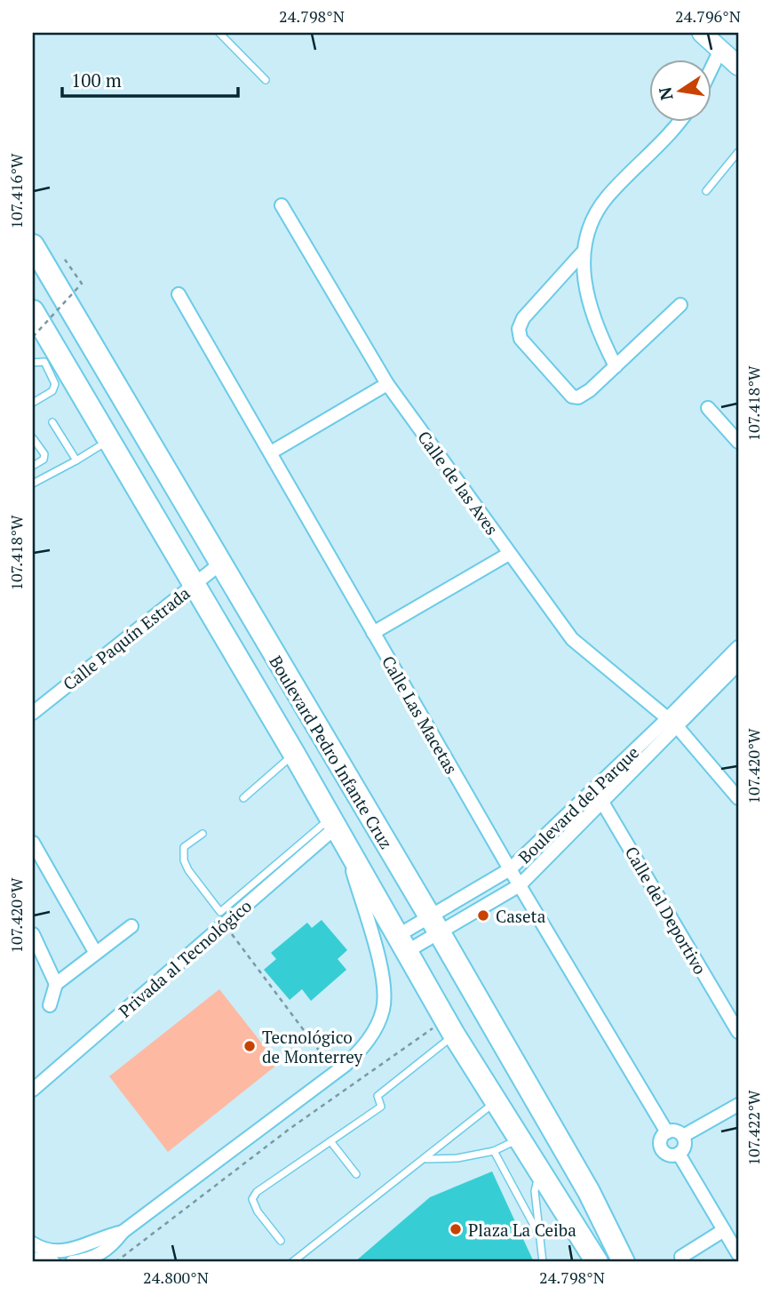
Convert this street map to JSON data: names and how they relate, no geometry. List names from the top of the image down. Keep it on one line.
{"streets":{"highway":["Boulevard Pedro Infante Cruz"],"street":["Calle de las Aves","Calle Paquín Estrada","Calle Las Macetas","Boulevard del Parque","Calle del Deportivo","Privada al Tecnológico"]},"crossings":[["Calle de las Aves","Boulevard del Parque"],["Calle Paquín Estrada","Boulevard Pedro Infante Cruz"],["Calle Las Macetas","Boulevard del Parque"],["Boulevard Pedro Infante Cruz","Boulevard del Parque"],["Boulevard Pedro Infante Cruz","Privada al Tecnológico"],["Boulevard del Parque","Calle del Deportivo"]],"places":["Caseta","Tecnológico de Monterrey","Plaza La Ceiba"],"scale_bar":"100 m","north":"left","coordinates":["24.798°N","24.796°N","107.416°W","107.418°W","107.420°W","107.422°W","24.800°N"]}
